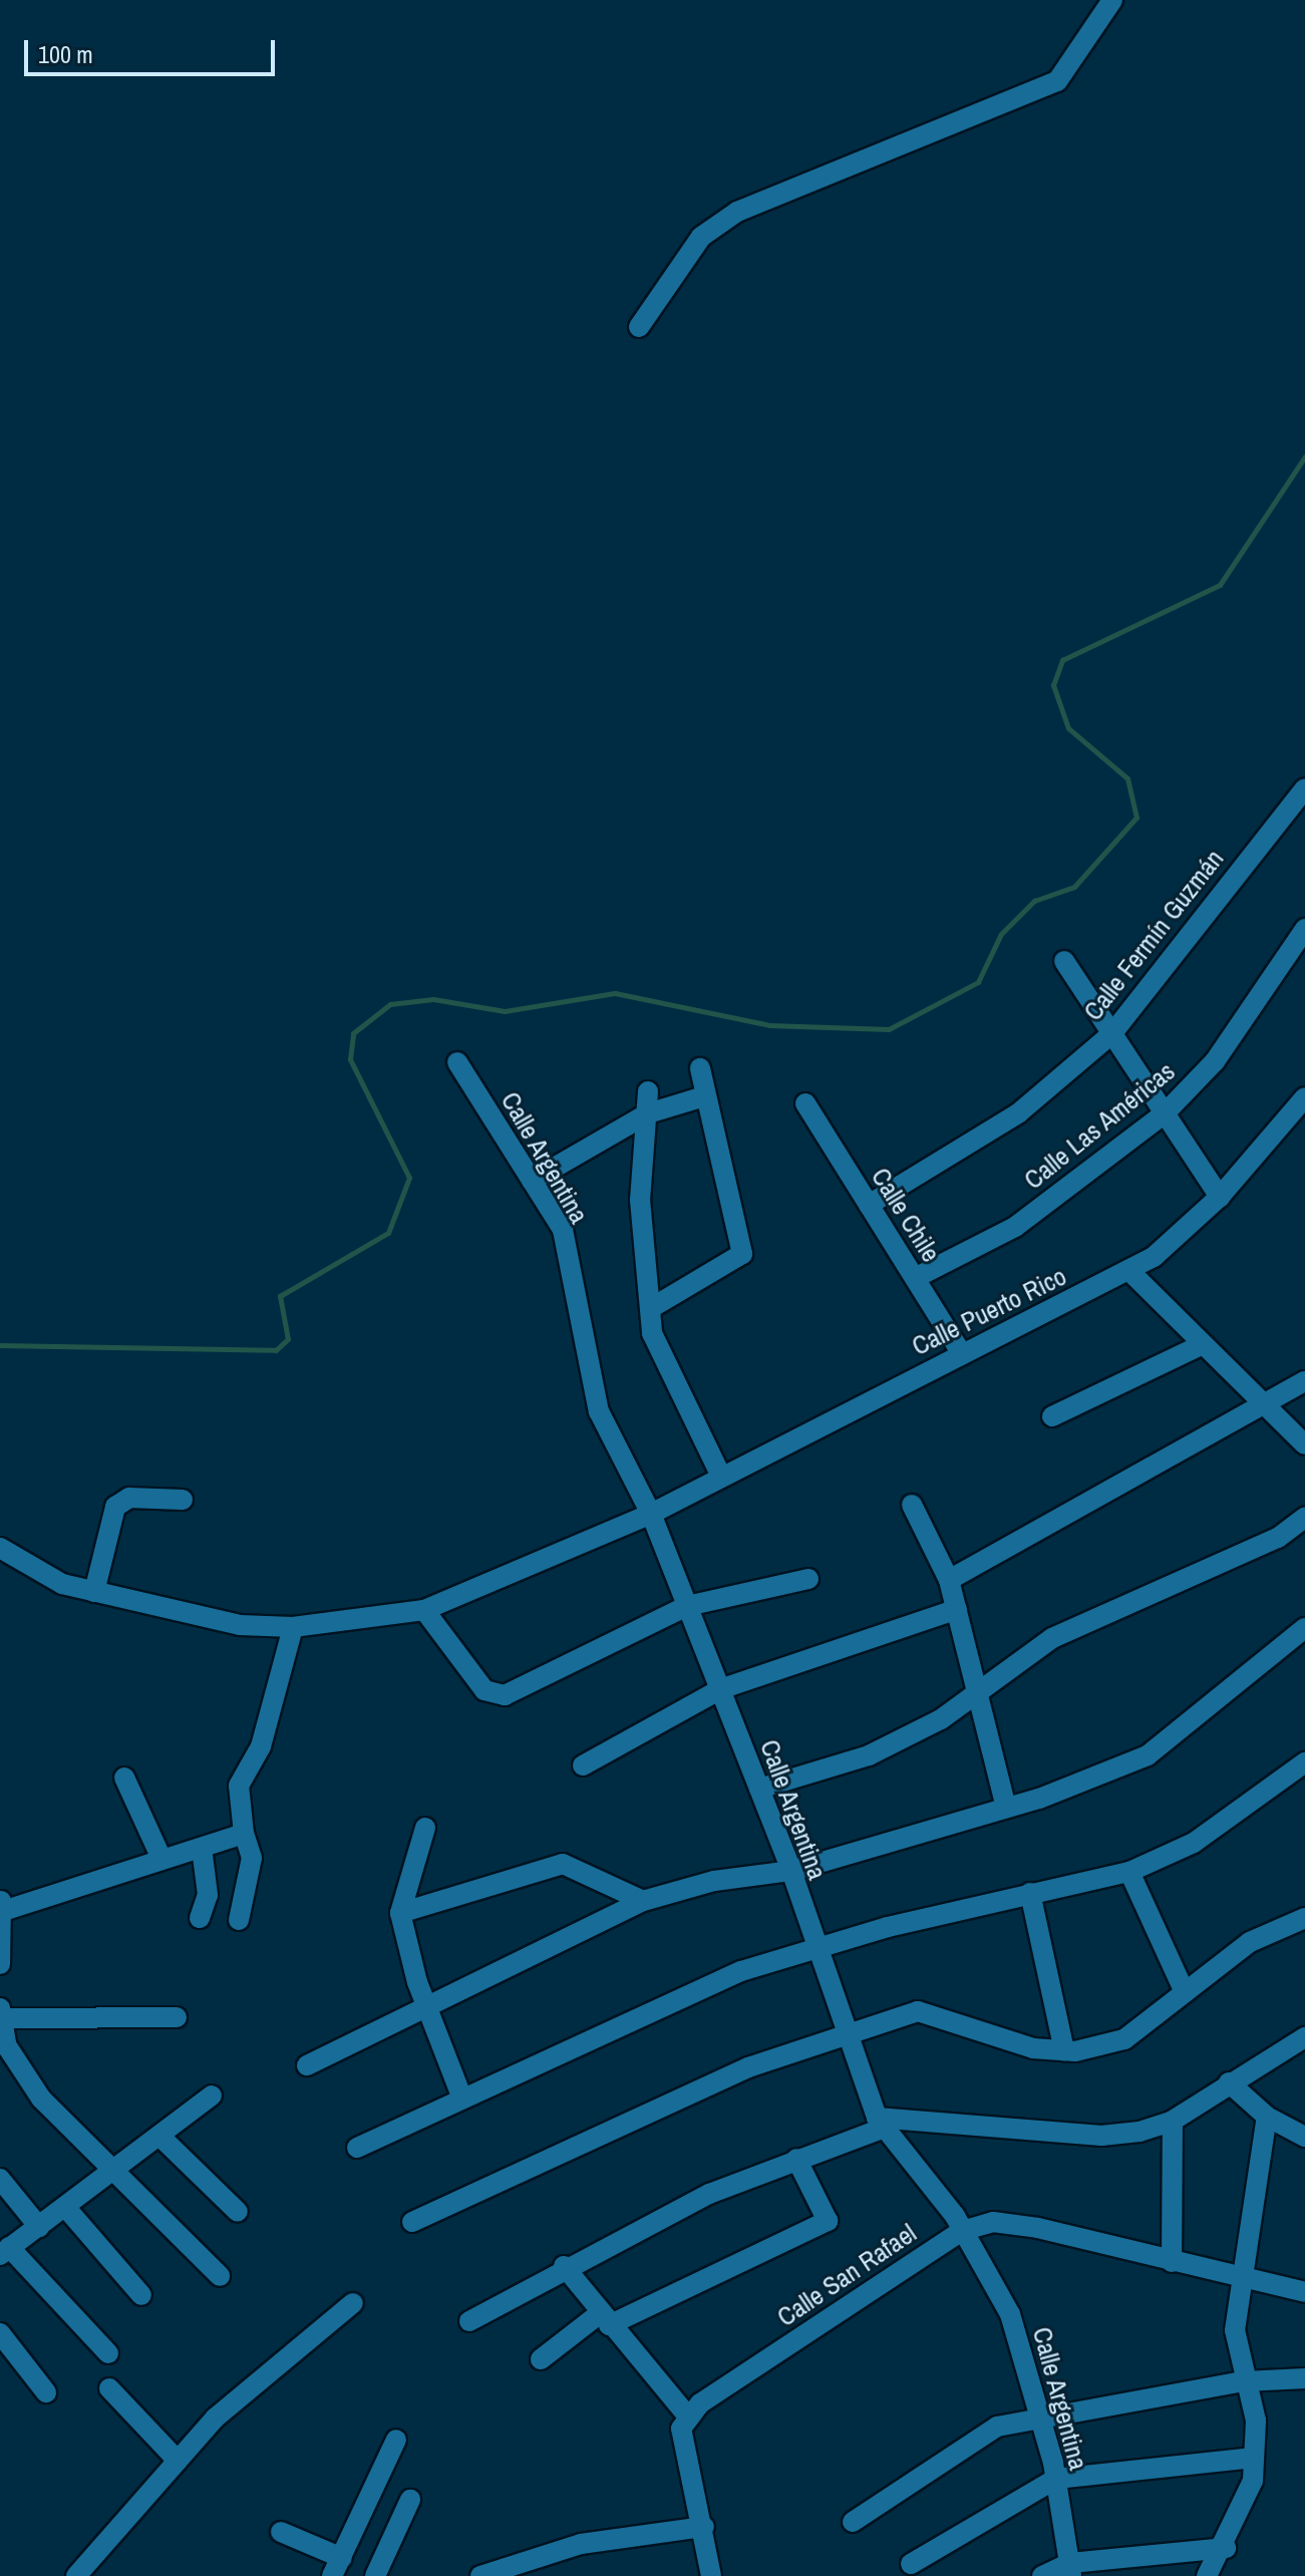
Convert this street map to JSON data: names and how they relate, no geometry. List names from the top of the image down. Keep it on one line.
{"streets":{"street":["Calle Fermín Guzmán","Calle Las Américas","Calle Argentina","Calle Chile","Calle Puerto Rico","Calle San Rafael"]},"crossings":[["Calle Fermín Guzmán","Calle Chile"],["Calle Las Américas","Calle Chile"],["Calle Argentina","Calle Puerto Rico"],["Calle Argentina","Calle San Rafael"],["Calle Chile","Calle Puerto Rico"]],"scale_bar":"100 m"}
